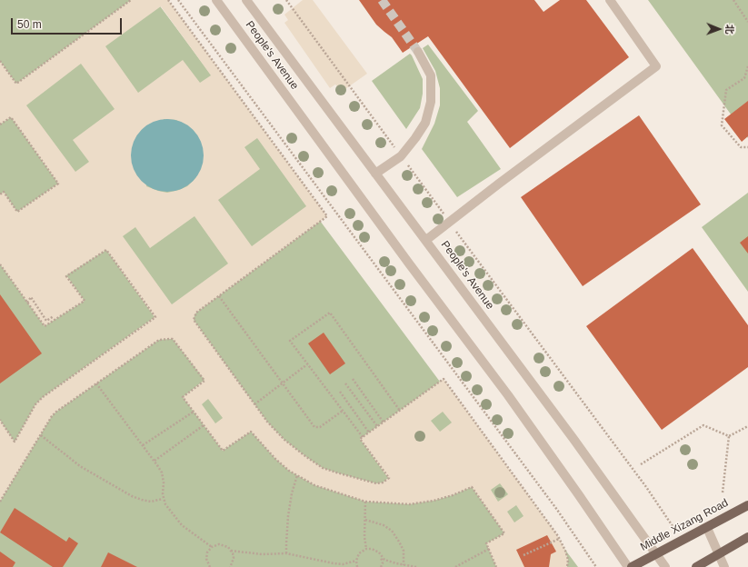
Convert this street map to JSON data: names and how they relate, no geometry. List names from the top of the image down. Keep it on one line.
{"streets":{"main road":["Middle Xizang Road"],"street":["People's Avenue"]},"crossings":[["People's Avenue","Middle Xizang Road"]],"scale_bar":"50 m","north":"right"}
